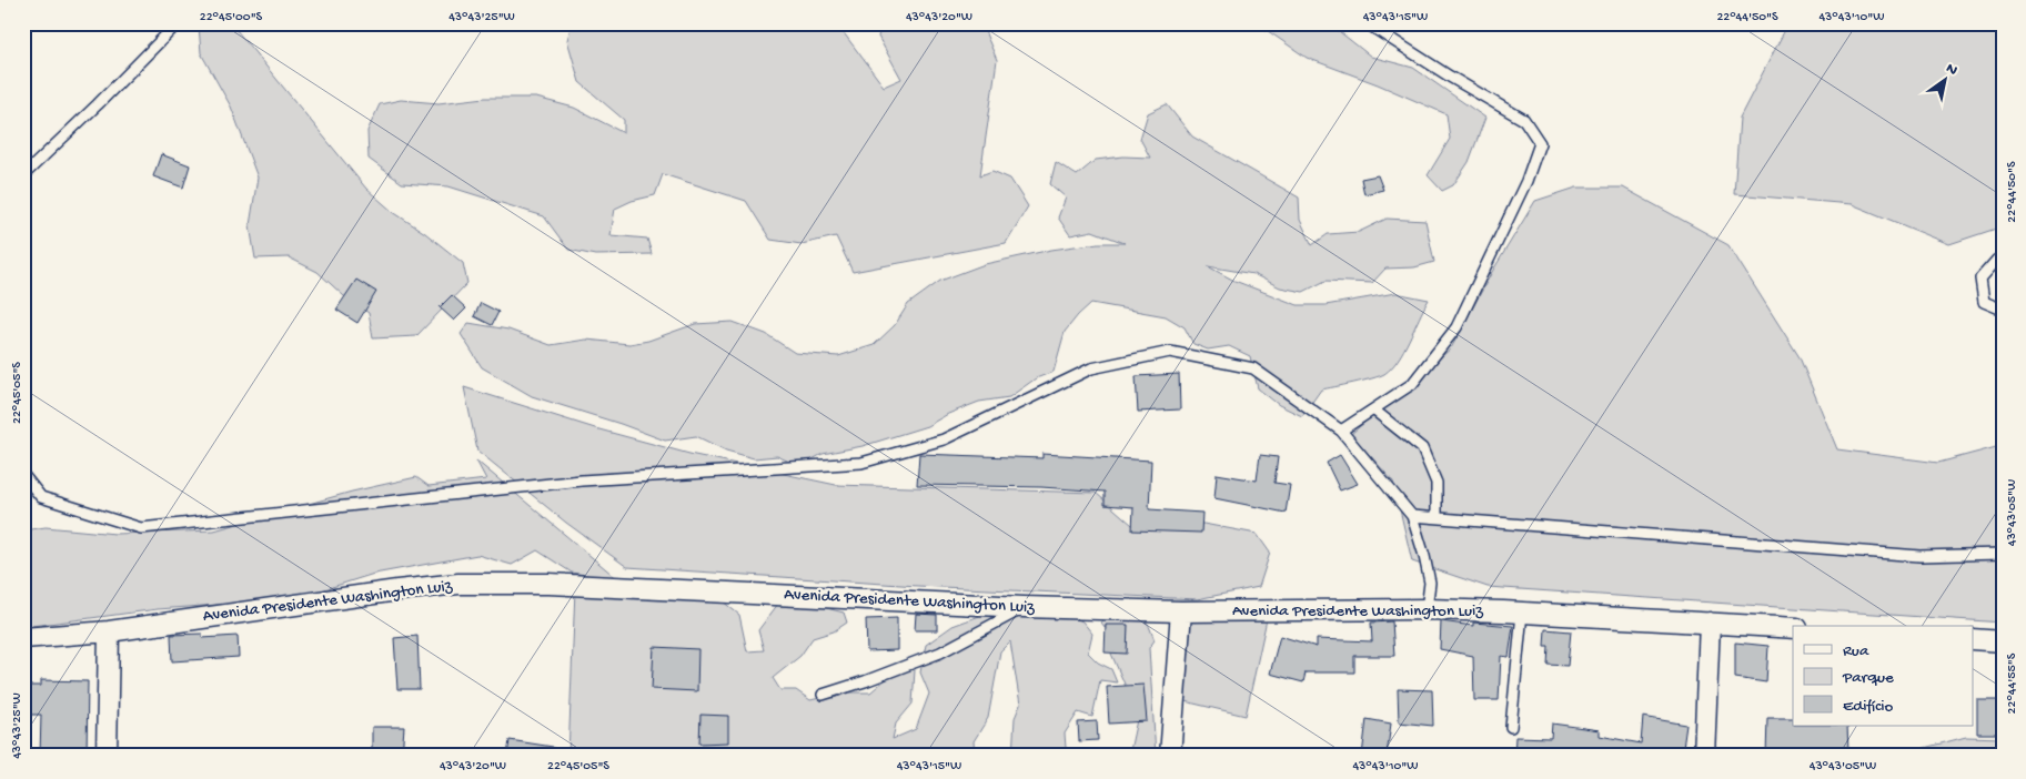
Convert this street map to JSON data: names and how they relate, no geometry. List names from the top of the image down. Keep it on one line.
{"streets":{"street":["Avenida Presidente Washington Luiz"]},"legend":["Rua","Parque","Edifício"],"north":"top right","coordinates":["22°45'00\"S","43°43'25\"W","43°43'20\"W","43°43'15\"W","22°44'50\"S","43°43'10\"W","22°45'05\"S","43°43'05\"W","22°44'55\"S"]}
